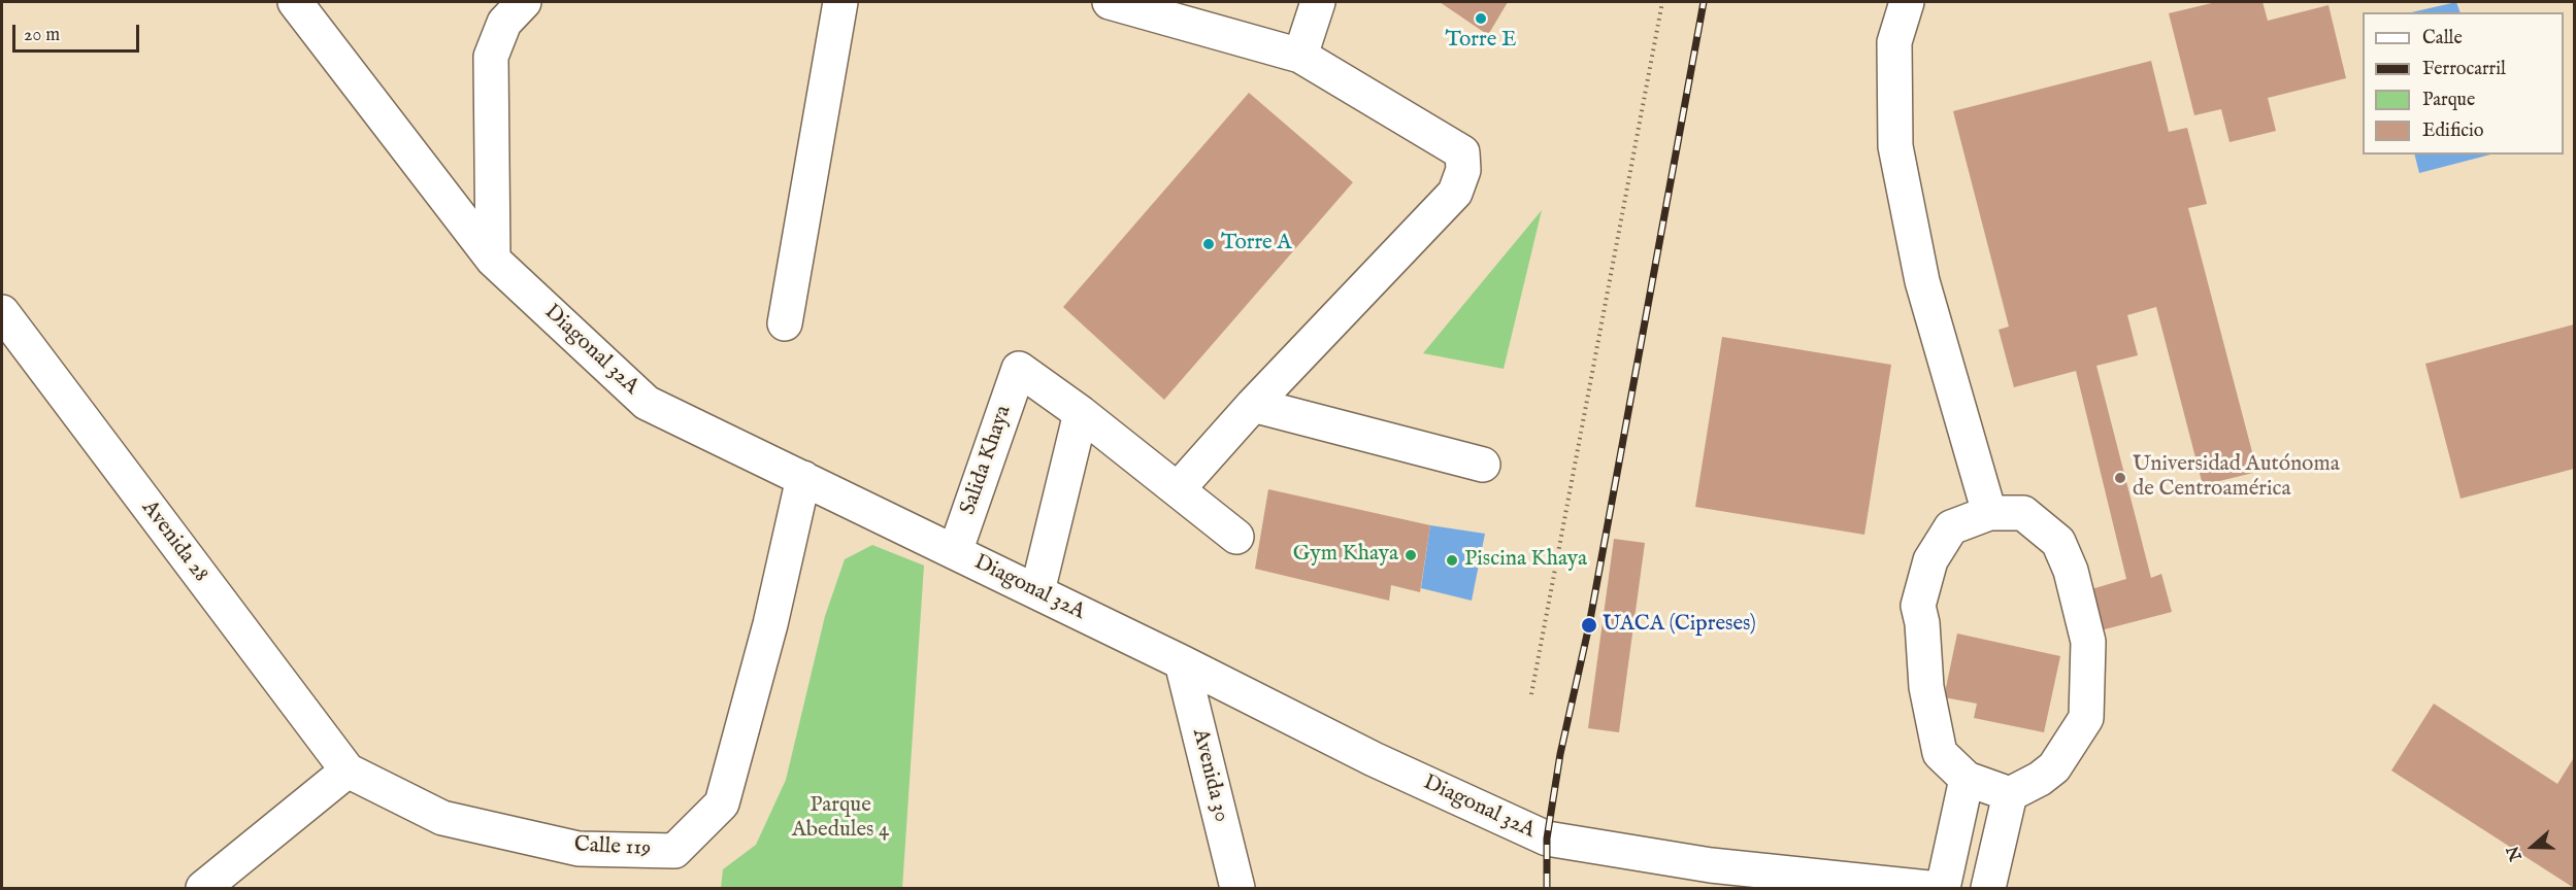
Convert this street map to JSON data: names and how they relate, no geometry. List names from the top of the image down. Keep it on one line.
{"streets":{"street":["Diagonal 32A","Salida Khaya","Avenida 28","Avenida 30","Calle 119"]},"crossings":[["Diagonal 32A","Salida Khaya"],["Diagonal 32A","Avenida 30"],["Diagonal 32A","Calle 119"],["Avenida 28","Calle 119"]],"parks":["Parque Abedules 4"],"places":["Torre E","Torre A","Universidad Autónoma de Centroamérica","Gym Khaya","Piscina Khaya","UACA (Cipreses)"],"legend":["Calle","Ferrocarril","Parque","Edificio"],"scale_bar":"20 m","north":"left"}
